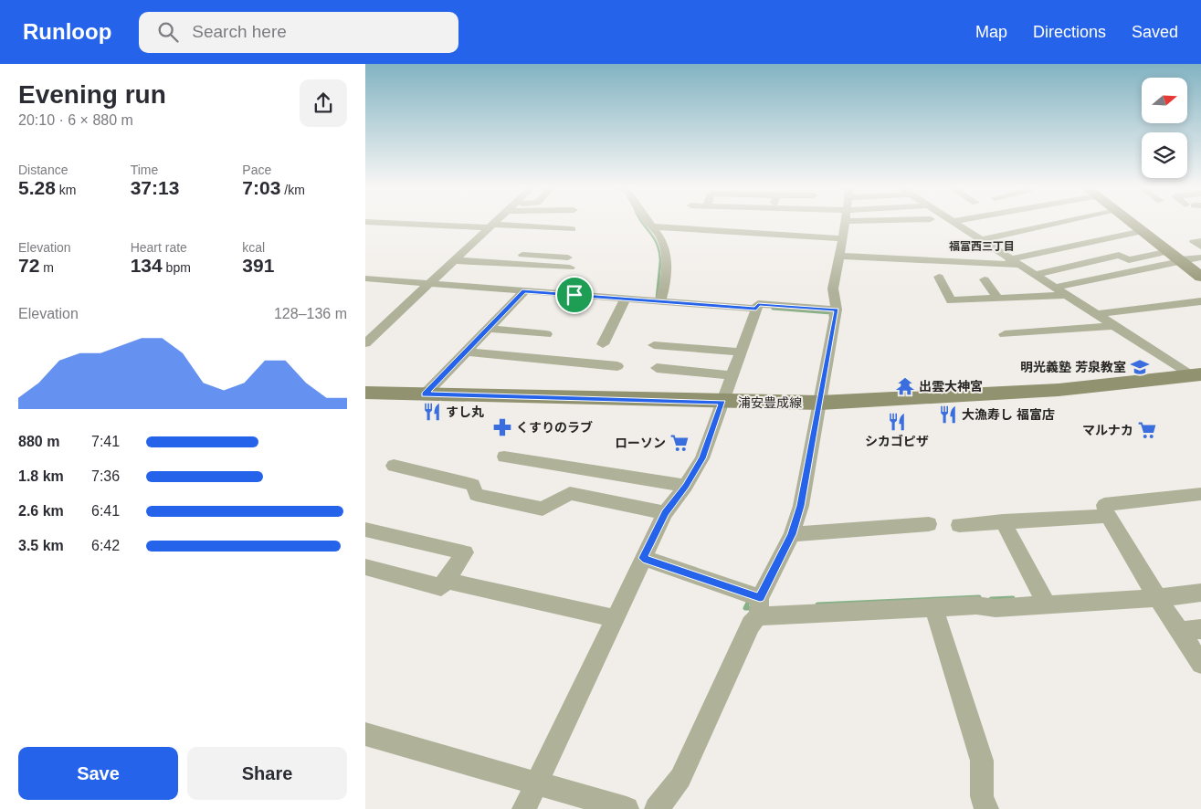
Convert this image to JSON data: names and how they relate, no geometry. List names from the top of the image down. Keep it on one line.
{"streets":{"main road":["浦安豊成線"]},"districts":["福富西三丁目"],"places":{"school or university":["明光義塾 芳泉教室"],"temple":["出雲大神宮"],"restaurant":["すし丸","大漁寿し 福富店","シカゴピザ"],"pharmacy":["くすりのラブ"],"supermarket":["マルナカ","ローソン"]},"north":"right","page":{"header":"Runloop","search":"Search here","nav":["Map","Directions","Saved"],"heading":["Evening run","20:10 · 6 × 880 m"],"stats":[["Distance","5.28 km"],["Time","37:13"],["Pace","7:03 /km"],["Elevation","72 m"],["Heart rate","134 bpm"],["kcal","391"]],"chart":["Elevation","128–136 m"],"list":[{"name":"880 m","note":"7:41"},{"name":"1.8 km","note":"7:36"},{"name":"2.6 km","note":"6:41"},{"name":"3.5 km","note":"6:42"}],"buttons":["Save","Share"]}}
